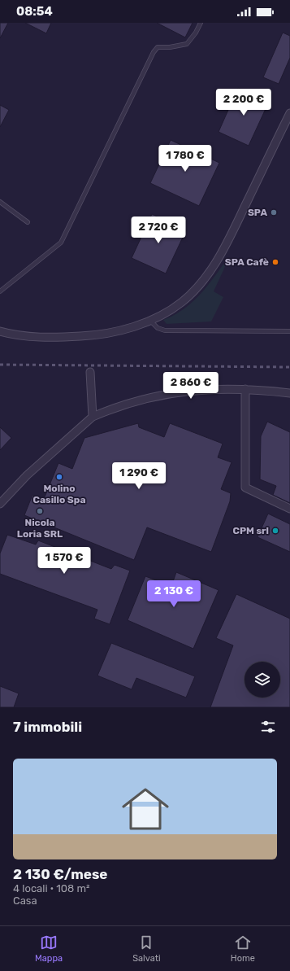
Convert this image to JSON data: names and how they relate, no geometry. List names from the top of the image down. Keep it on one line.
{"places":["SPA","SPA Cafè","Molino Casillo Spa","Nicola Loria SRL","CPM srl"],"page":{"status":"08:54","price":["2 200 €","1 780 €","2 720 €","2 860 €","1 290 €","1 570 €","2 130 €"],"heading":"7 immobili","list":[{"name":"2 130 €/mese","note":"4 locali · 108 m² · Casa"}],"tabs":["Mappa","Salvati","Home"]}}
